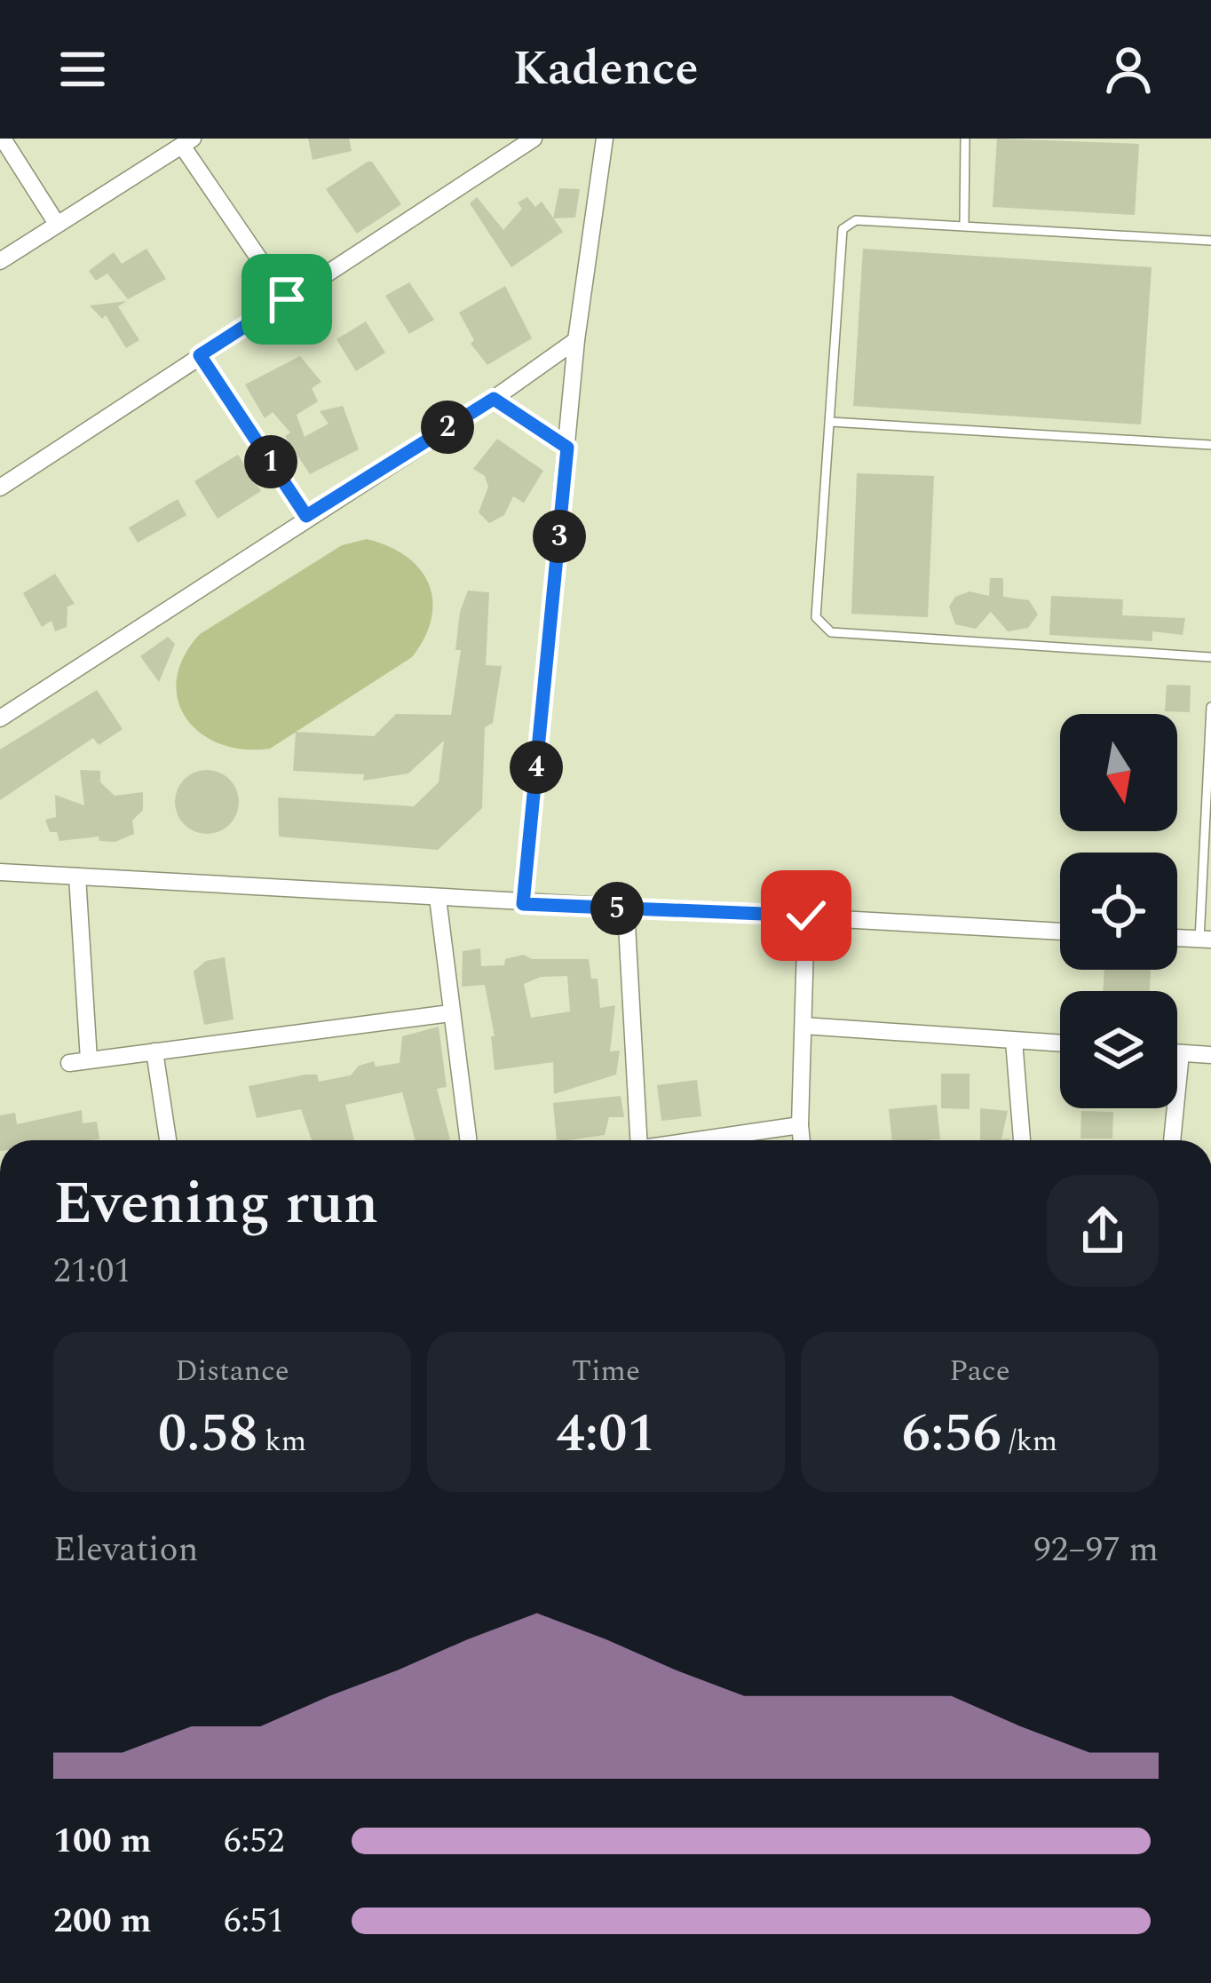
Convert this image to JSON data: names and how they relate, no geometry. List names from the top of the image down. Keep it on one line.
{"north":"bottom","page":{"header":"Kadence","pins":["2","1","3","4","5"],"heading":["Evening run","21:01"],"stats":[["Distance","0.58 km"],["Time","4:01"],["Pace","6:56 /km"]],"chart":["Elevation","92–97 m"],"list":[{"name":"100 m","note":"6:52"},{"name":"200 m","note":"6:51"}]}}
